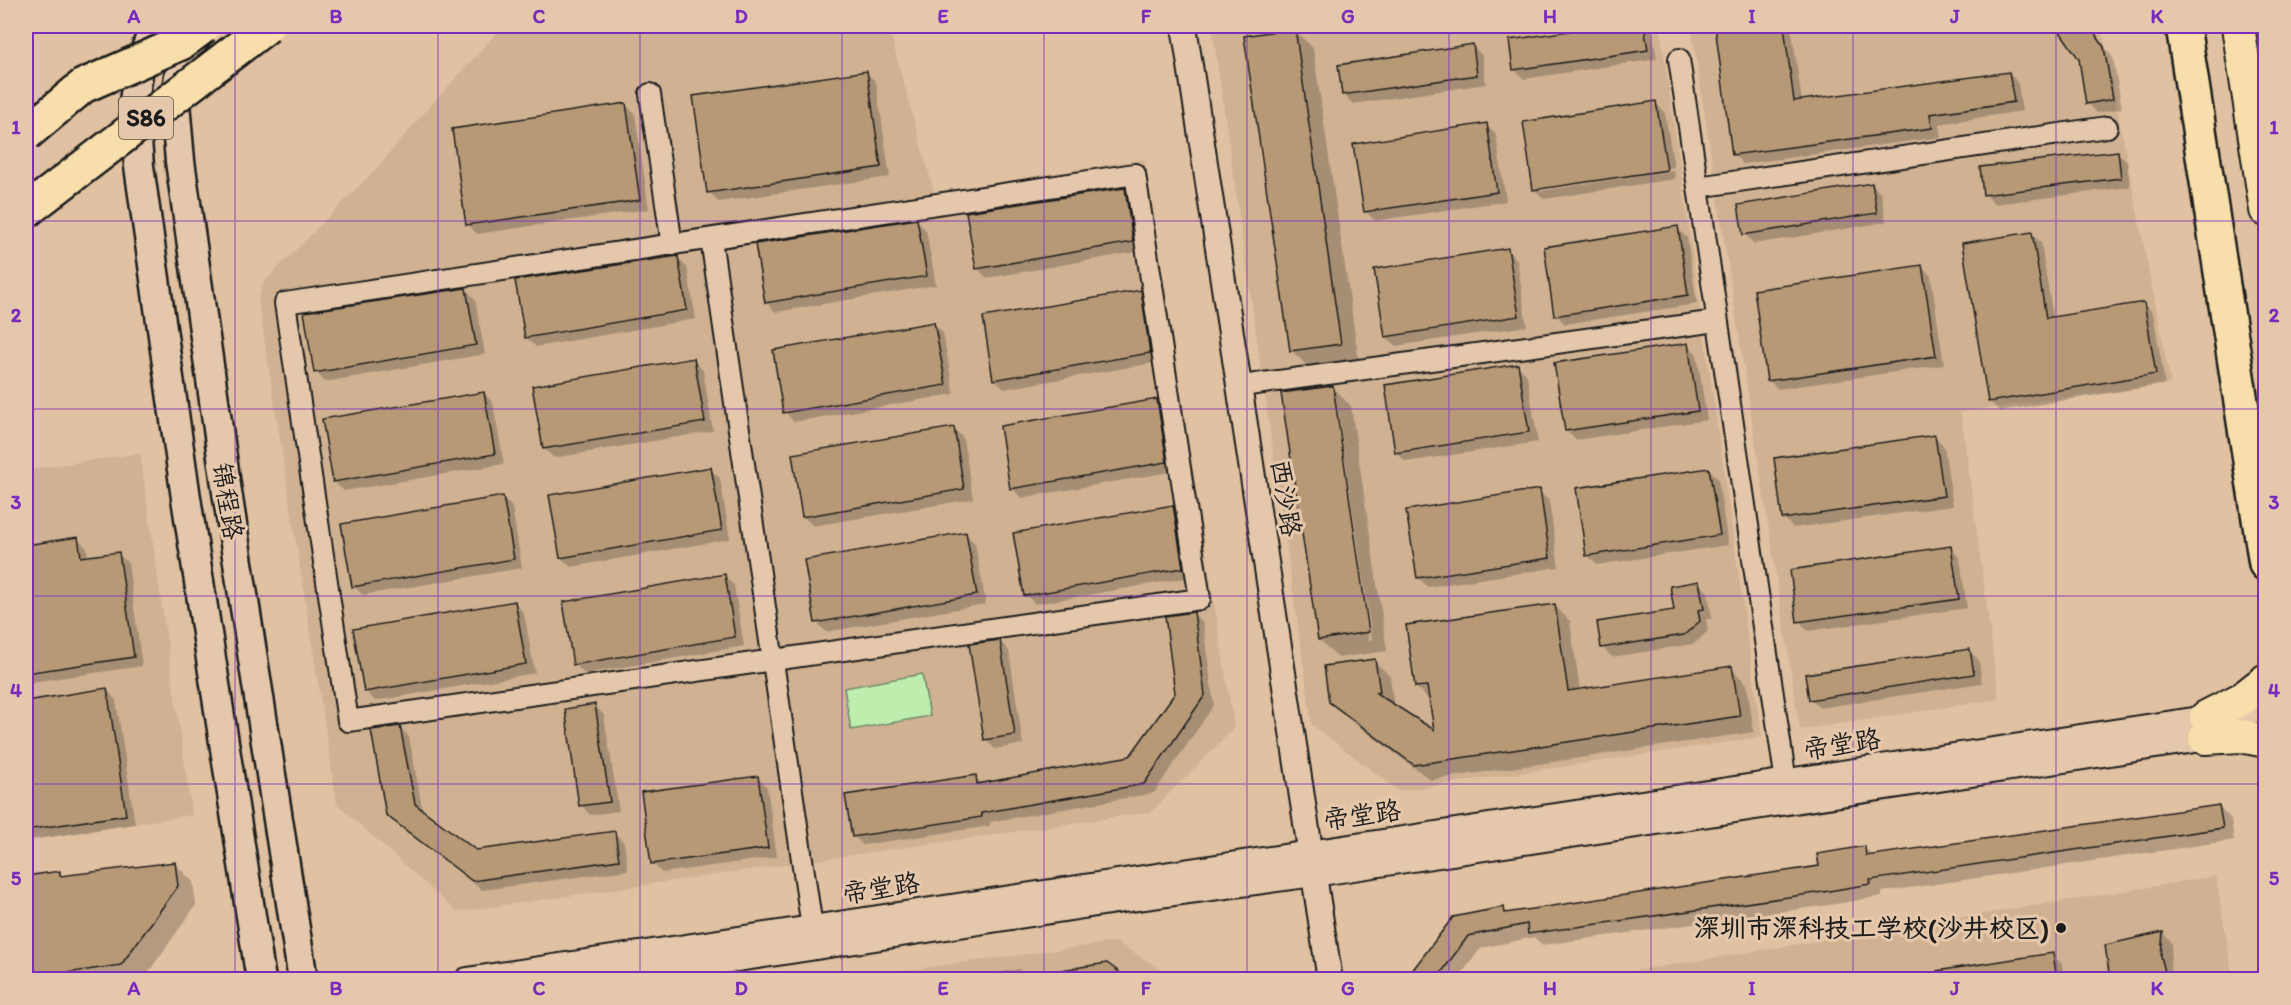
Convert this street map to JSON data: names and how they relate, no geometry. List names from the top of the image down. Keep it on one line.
{"streets":{"highway":["S86"],"main road":["锦程路"],"street":["西沙路","帝堂路"]},"crossings":[["S86","锦程路"],["西沙路","帝堂路"]],"places":["深圳市深科技工学校(沙井校区)"],"grid":{"columns":["A","B","C","D","E","F","G","H","I","J","K"],"rows":["1","2","3","4","5"]}}
